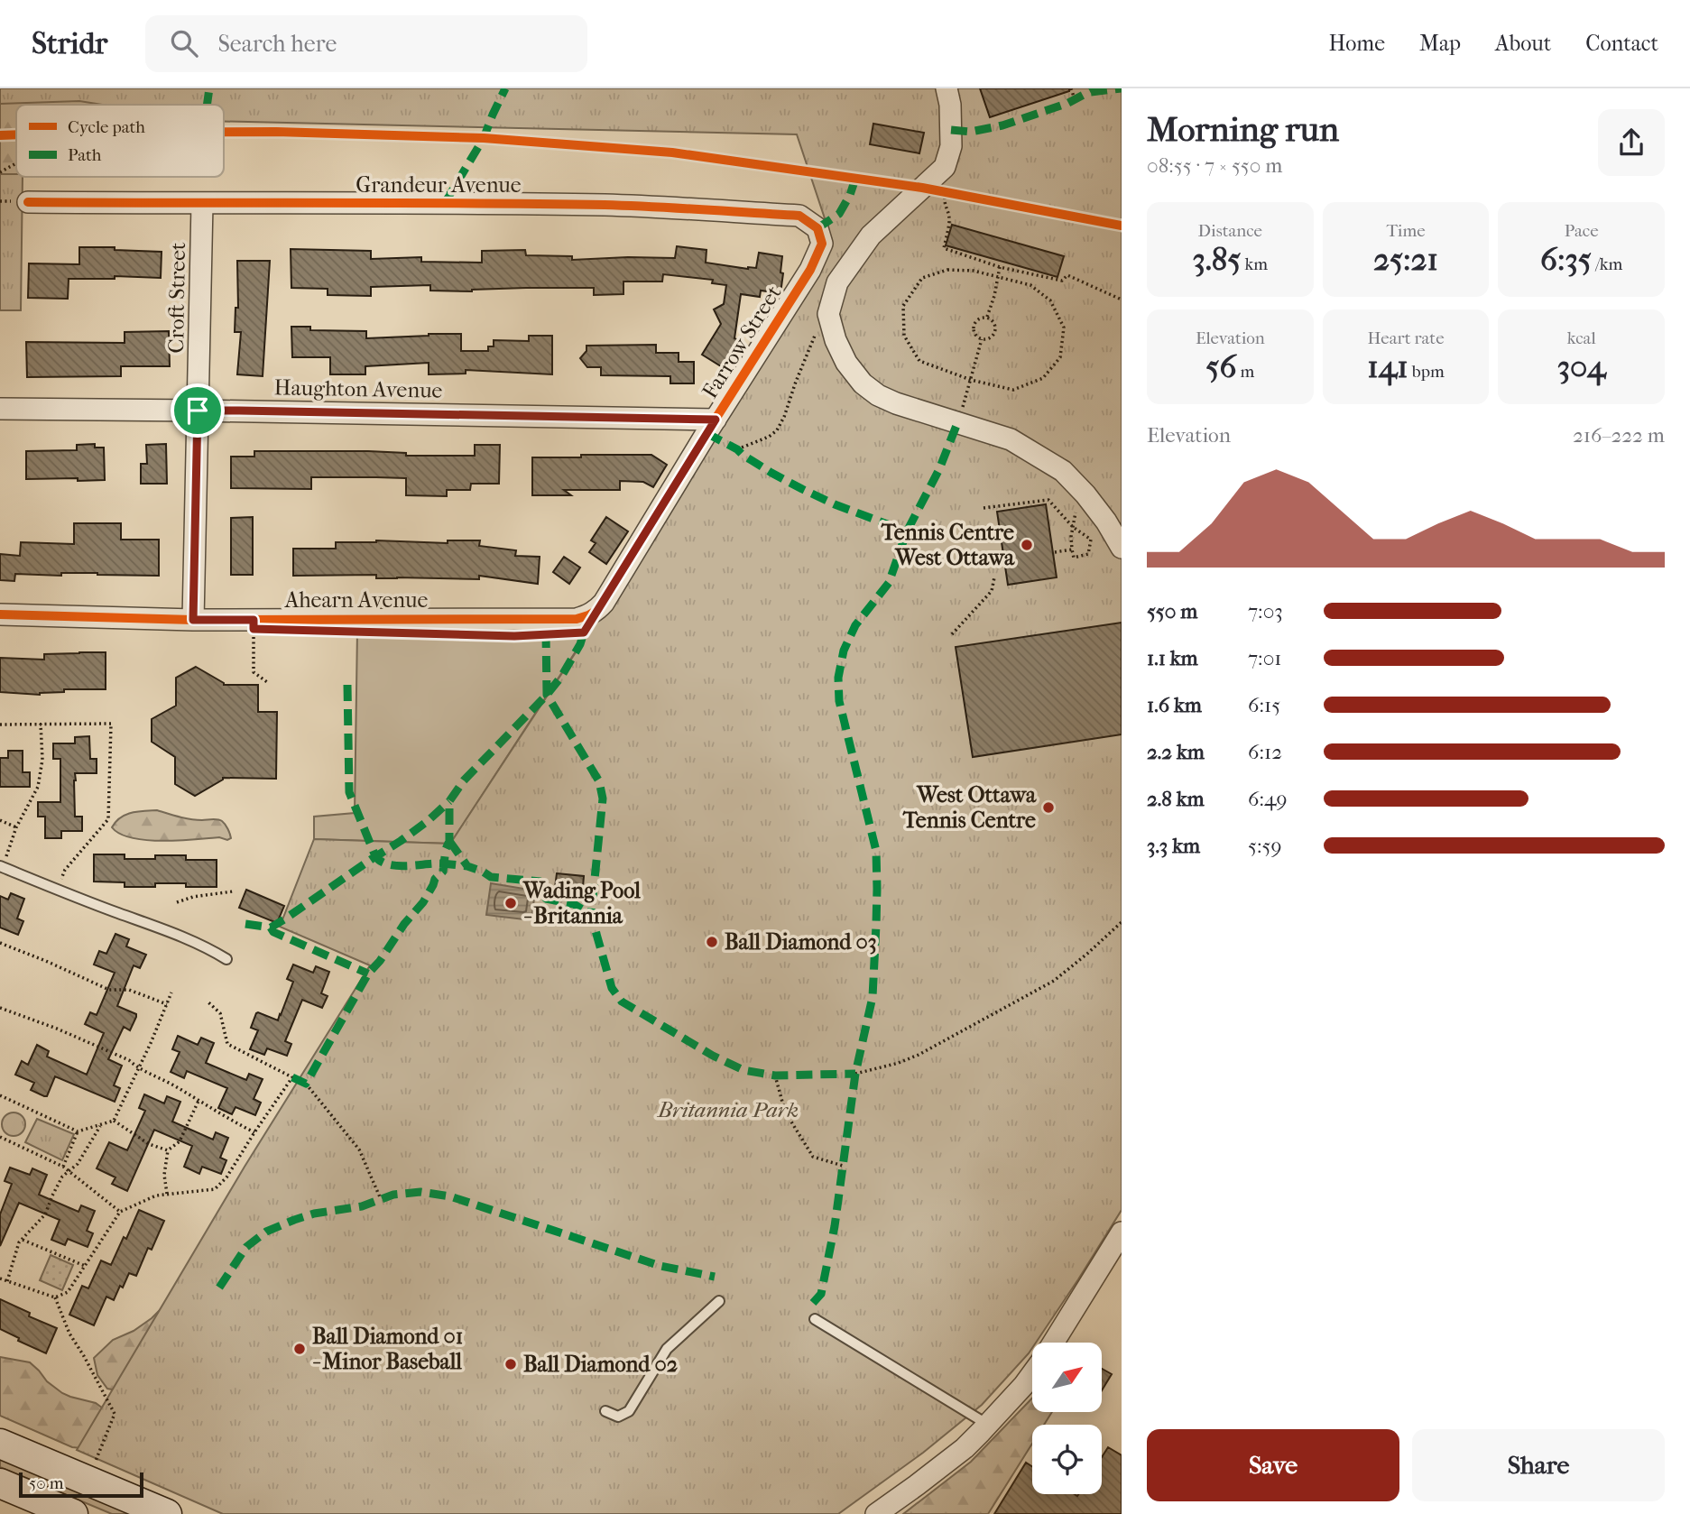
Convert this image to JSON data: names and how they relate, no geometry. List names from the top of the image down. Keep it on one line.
{"streets":{"street":["Grandeur Avenue","Croft Street","Farrow Street","Haughton Avenue","Ahearn Avenue"]},"crossings":[["Grandeur Avenue","Croft Street"],["Grandeur Avenue","Farrow Street"],["Croft Street","Haughton Avenue"],["Croft Street","Ahearn Avenue"],["Farrow Street","Haughton Avenue"],["Farrow Street","Ahearn Avenue"]],"parks":["Britannia Park"],"places":["Tennis Centre West Ottawa","West Ottawa Tennis Centre","Wading Pool - Britannia","Ball Diamond 03","Ball Diamond 01 - Minor Baseball","Ball Diamond 02"],"legend":["Cycle path","Path"],"scale_bar":"50 m","north":"top right","page":{"header":"Stridr","search":"Search here","nav":["Home","Map","About","Contact"],"heading":["Morning run","08:55 · 7 × 550 m"],"stats":[["Distance","3.85 km"],["Time","25:21"],["Pace","6:35 /km"],["Elevation","56 m"],["Heart rate","141 bpm"],["kcal","304"]],"chart":["Elevation","216–222 m"],"list":[{"name":"550 m","note":"7:03"},{"name":"1.1 km","note":"7:01"},{"name":"1.6 km","note":"6:15"},{"name":"2.2 km","note":"6:12"},{"name":"2.8 km","note":"6:49"},{"name":"3.3 km","note":"5:59"}],"buttons":["Save","Share"],"scale":"50 m"}}
